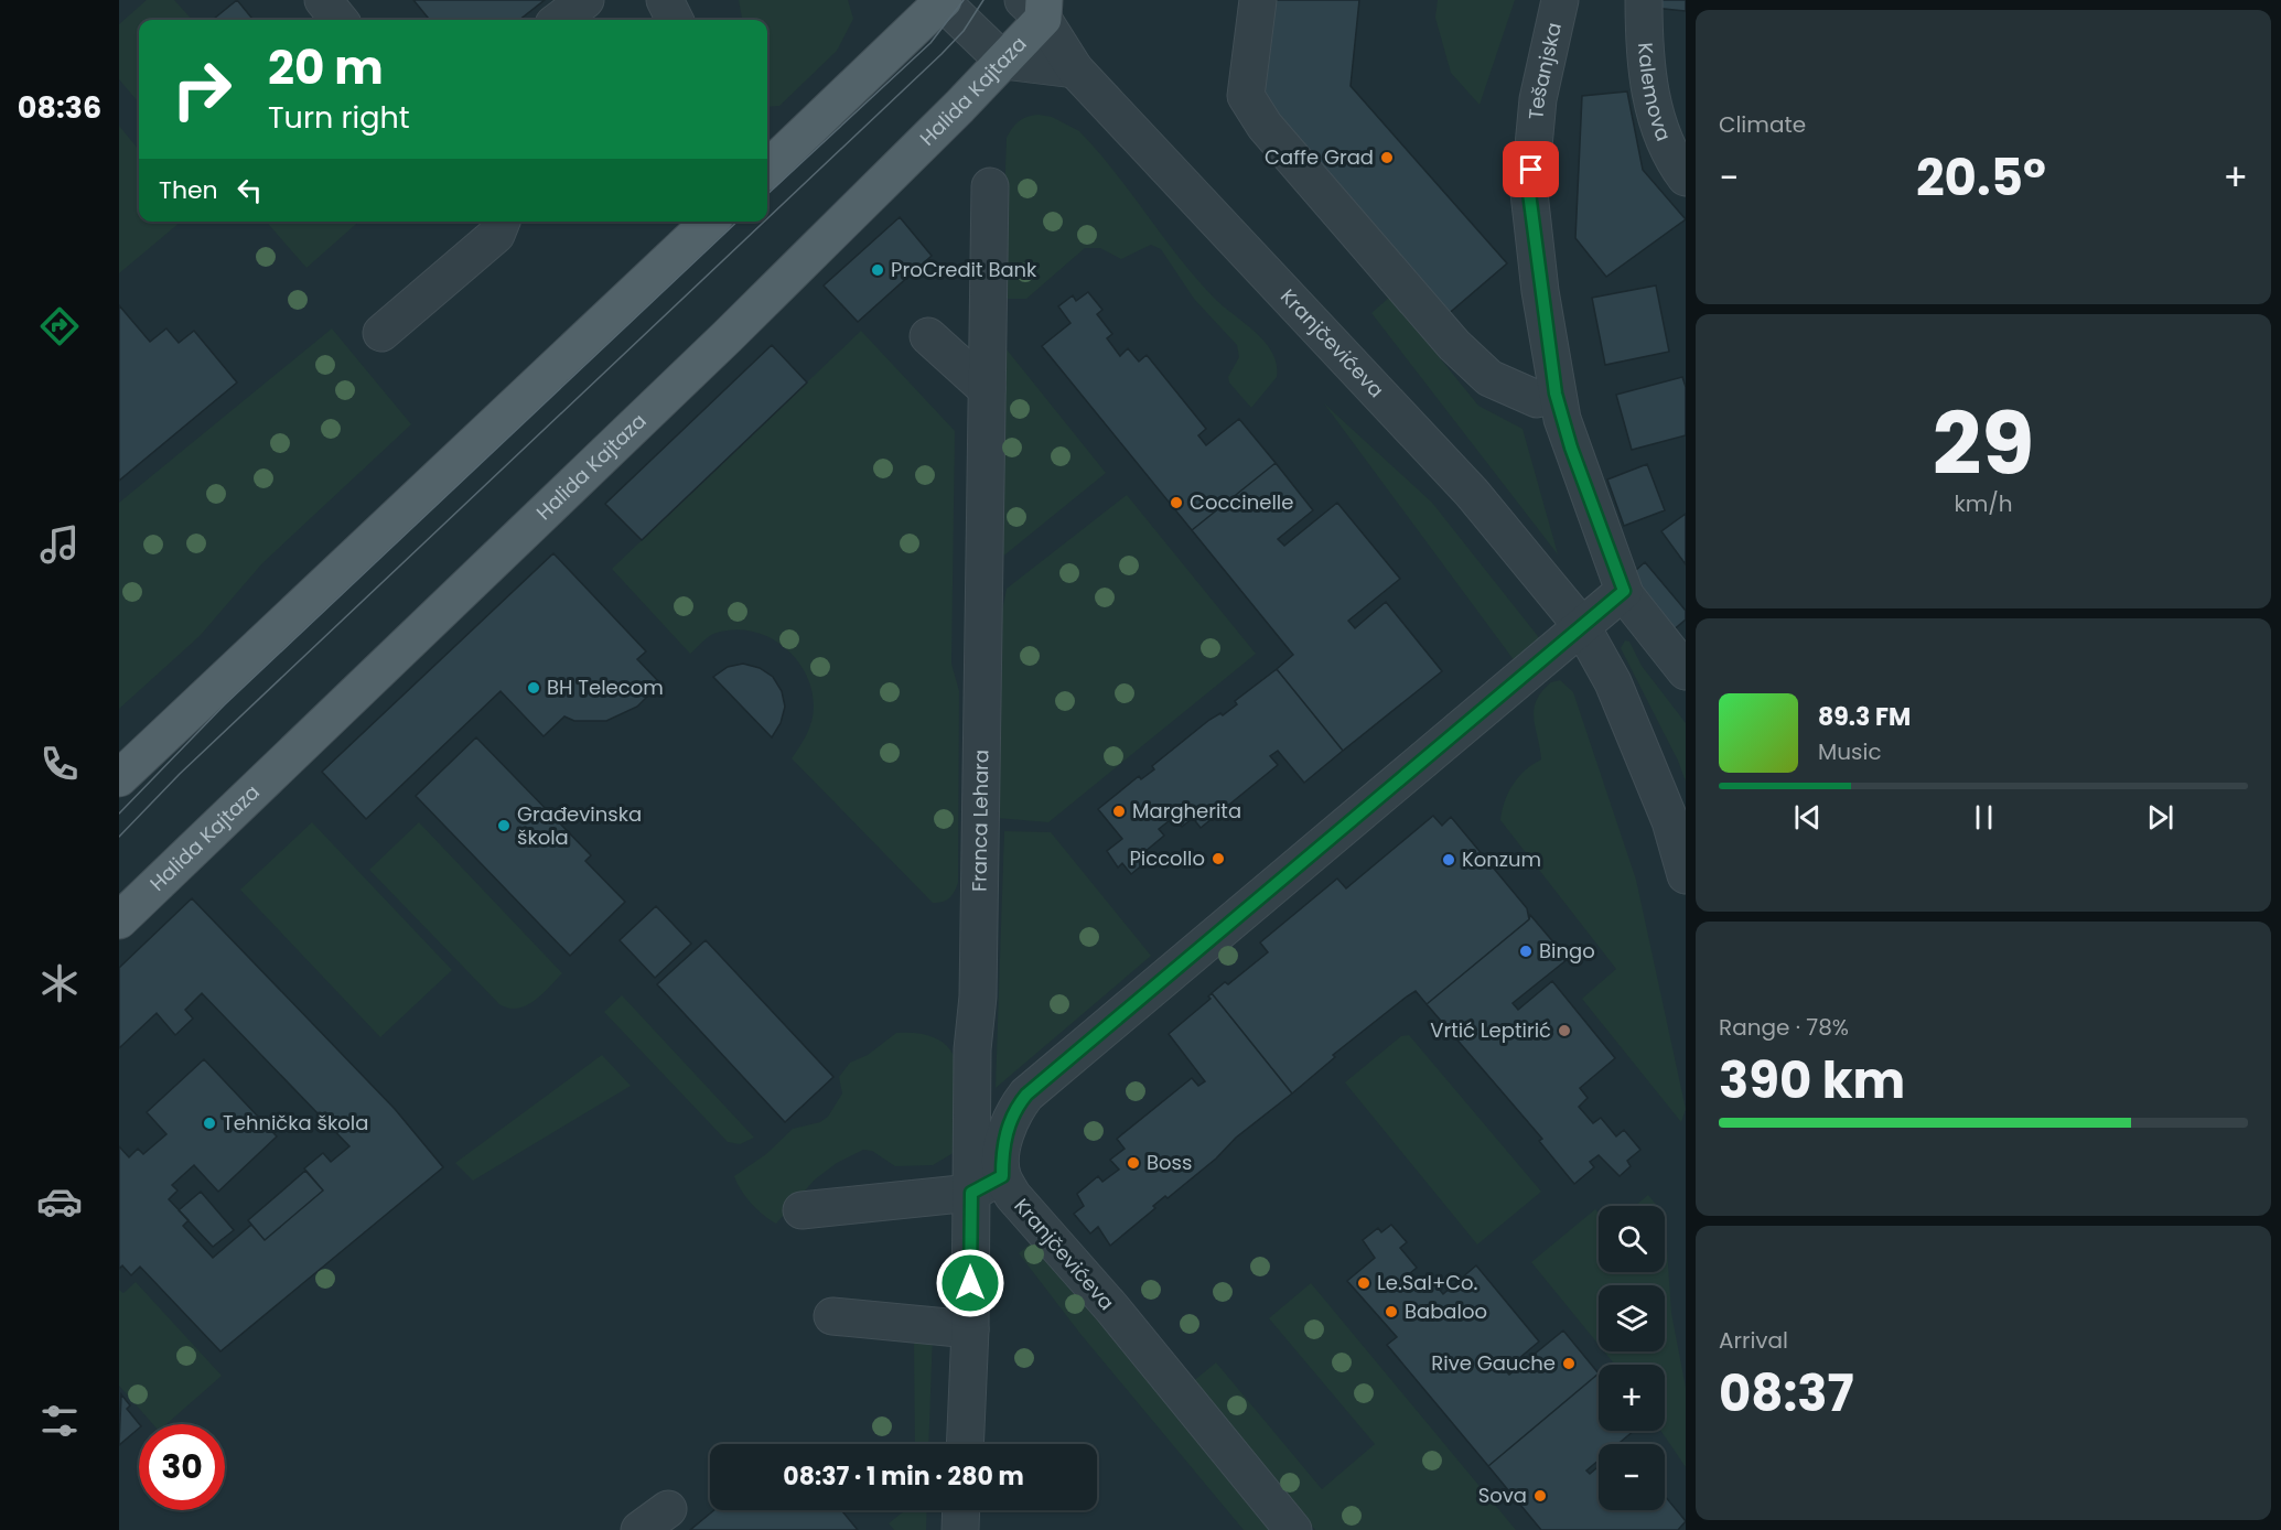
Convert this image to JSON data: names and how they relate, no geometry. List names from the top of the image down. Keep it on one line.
{"streets":{"main road":["Halida Kajtaza"],"street":["Tešanjska","Kalemova","Kranjčevićeva","Franca Lehara"]},"crossings":[["Halida Kajtaza","Kranjčevićeva"],["Kranjčevićeva","Franca Lehara"]],"places":["Caffe Grad","ProCredit Bank","Coccinelle","BH Telecom","Margherita","Građevinska škola","Piccollo","Konzum","Bingo","Vrtić Leptirić","Tehnička škola","Boss","Le.Sal+Co.","Babaloo","Rive Gauche","Sova"],"page":{"tabs":"08:36","tile":["Climate",["29","km/h"],["Range · 78%","390 km"],["Arrival","08:37"]],"turn":["20 m","Turn right"],"heat":["−","20.5°","+"],"then":"Then","song":["89.3 FM","Music"],"map_buttons":["+","−"],"limit":"30","trip":"08:37 · 1 min · 280 m"}}
